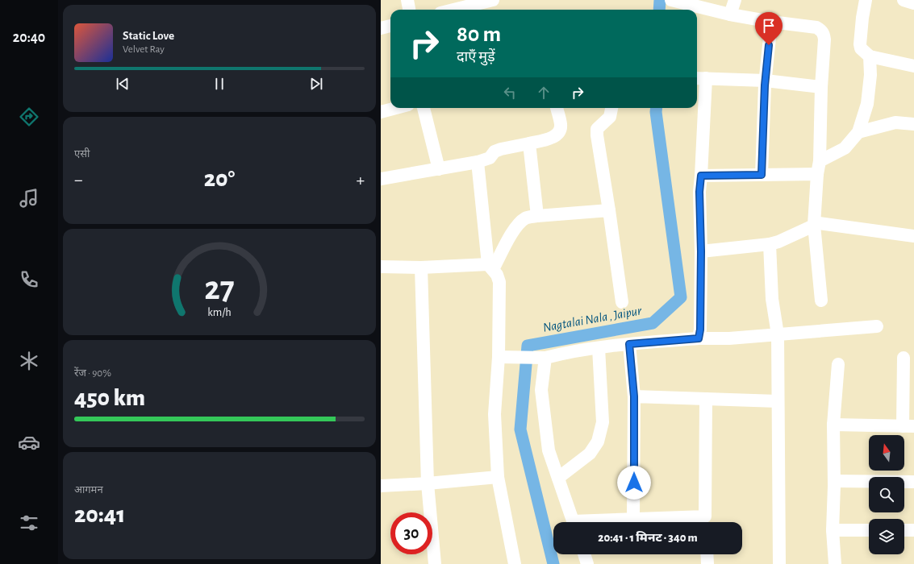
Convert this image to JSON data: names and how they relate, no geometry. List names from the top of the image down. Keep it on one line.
{"water":["Nagtalai Nala , Jaipur"],"north":"top","page":{"tabs":"20:40","turn":["80 m","दाएँ मुड़ें"],"song":["Static Love","Velvet Ray"],"tile":["एसी",["रेंज · 90%","450 km"],["आगमन","20:41"]],"heat":["−","20°","+"],"limit":"30","trip":"20:41 · 1 मिनट · 340 m","gauge":["27","km/h"]}}
